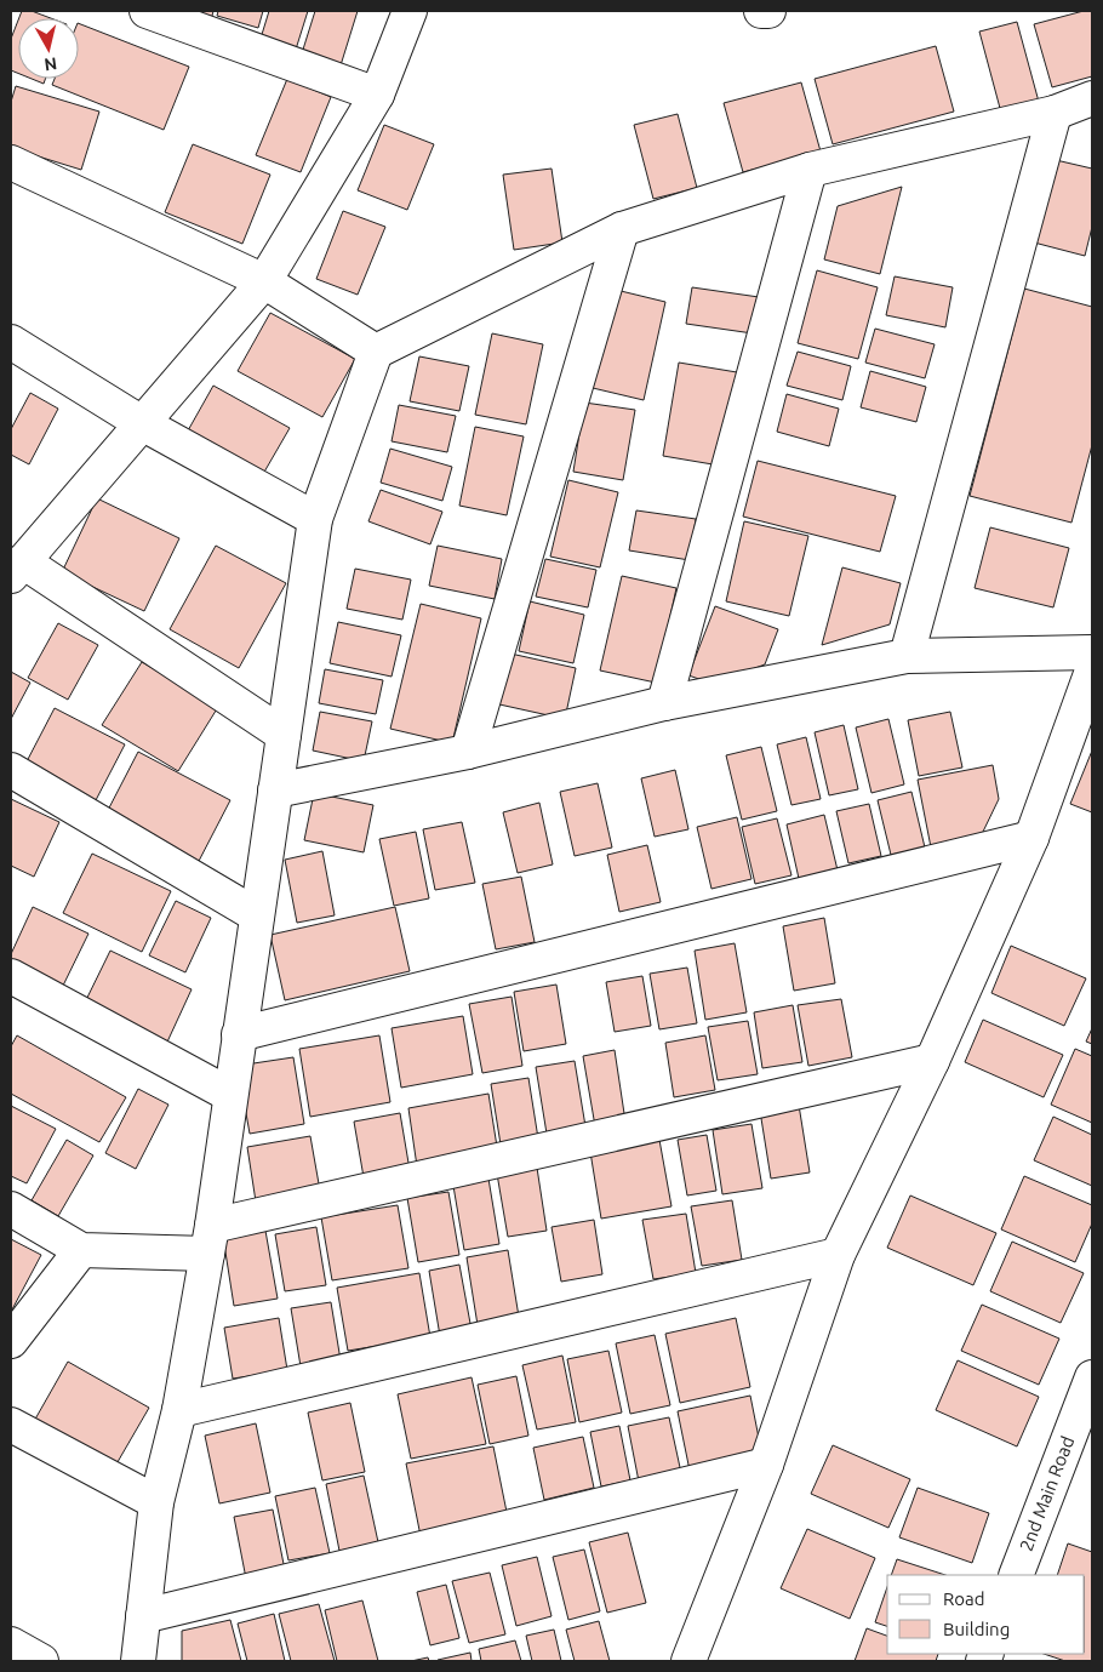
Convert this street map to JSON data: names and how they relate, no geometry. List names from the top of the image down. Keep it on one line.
{"streets":{"street":["2nd Main Road"]},"legend":["Road","Building"],"north":"bottom"}
